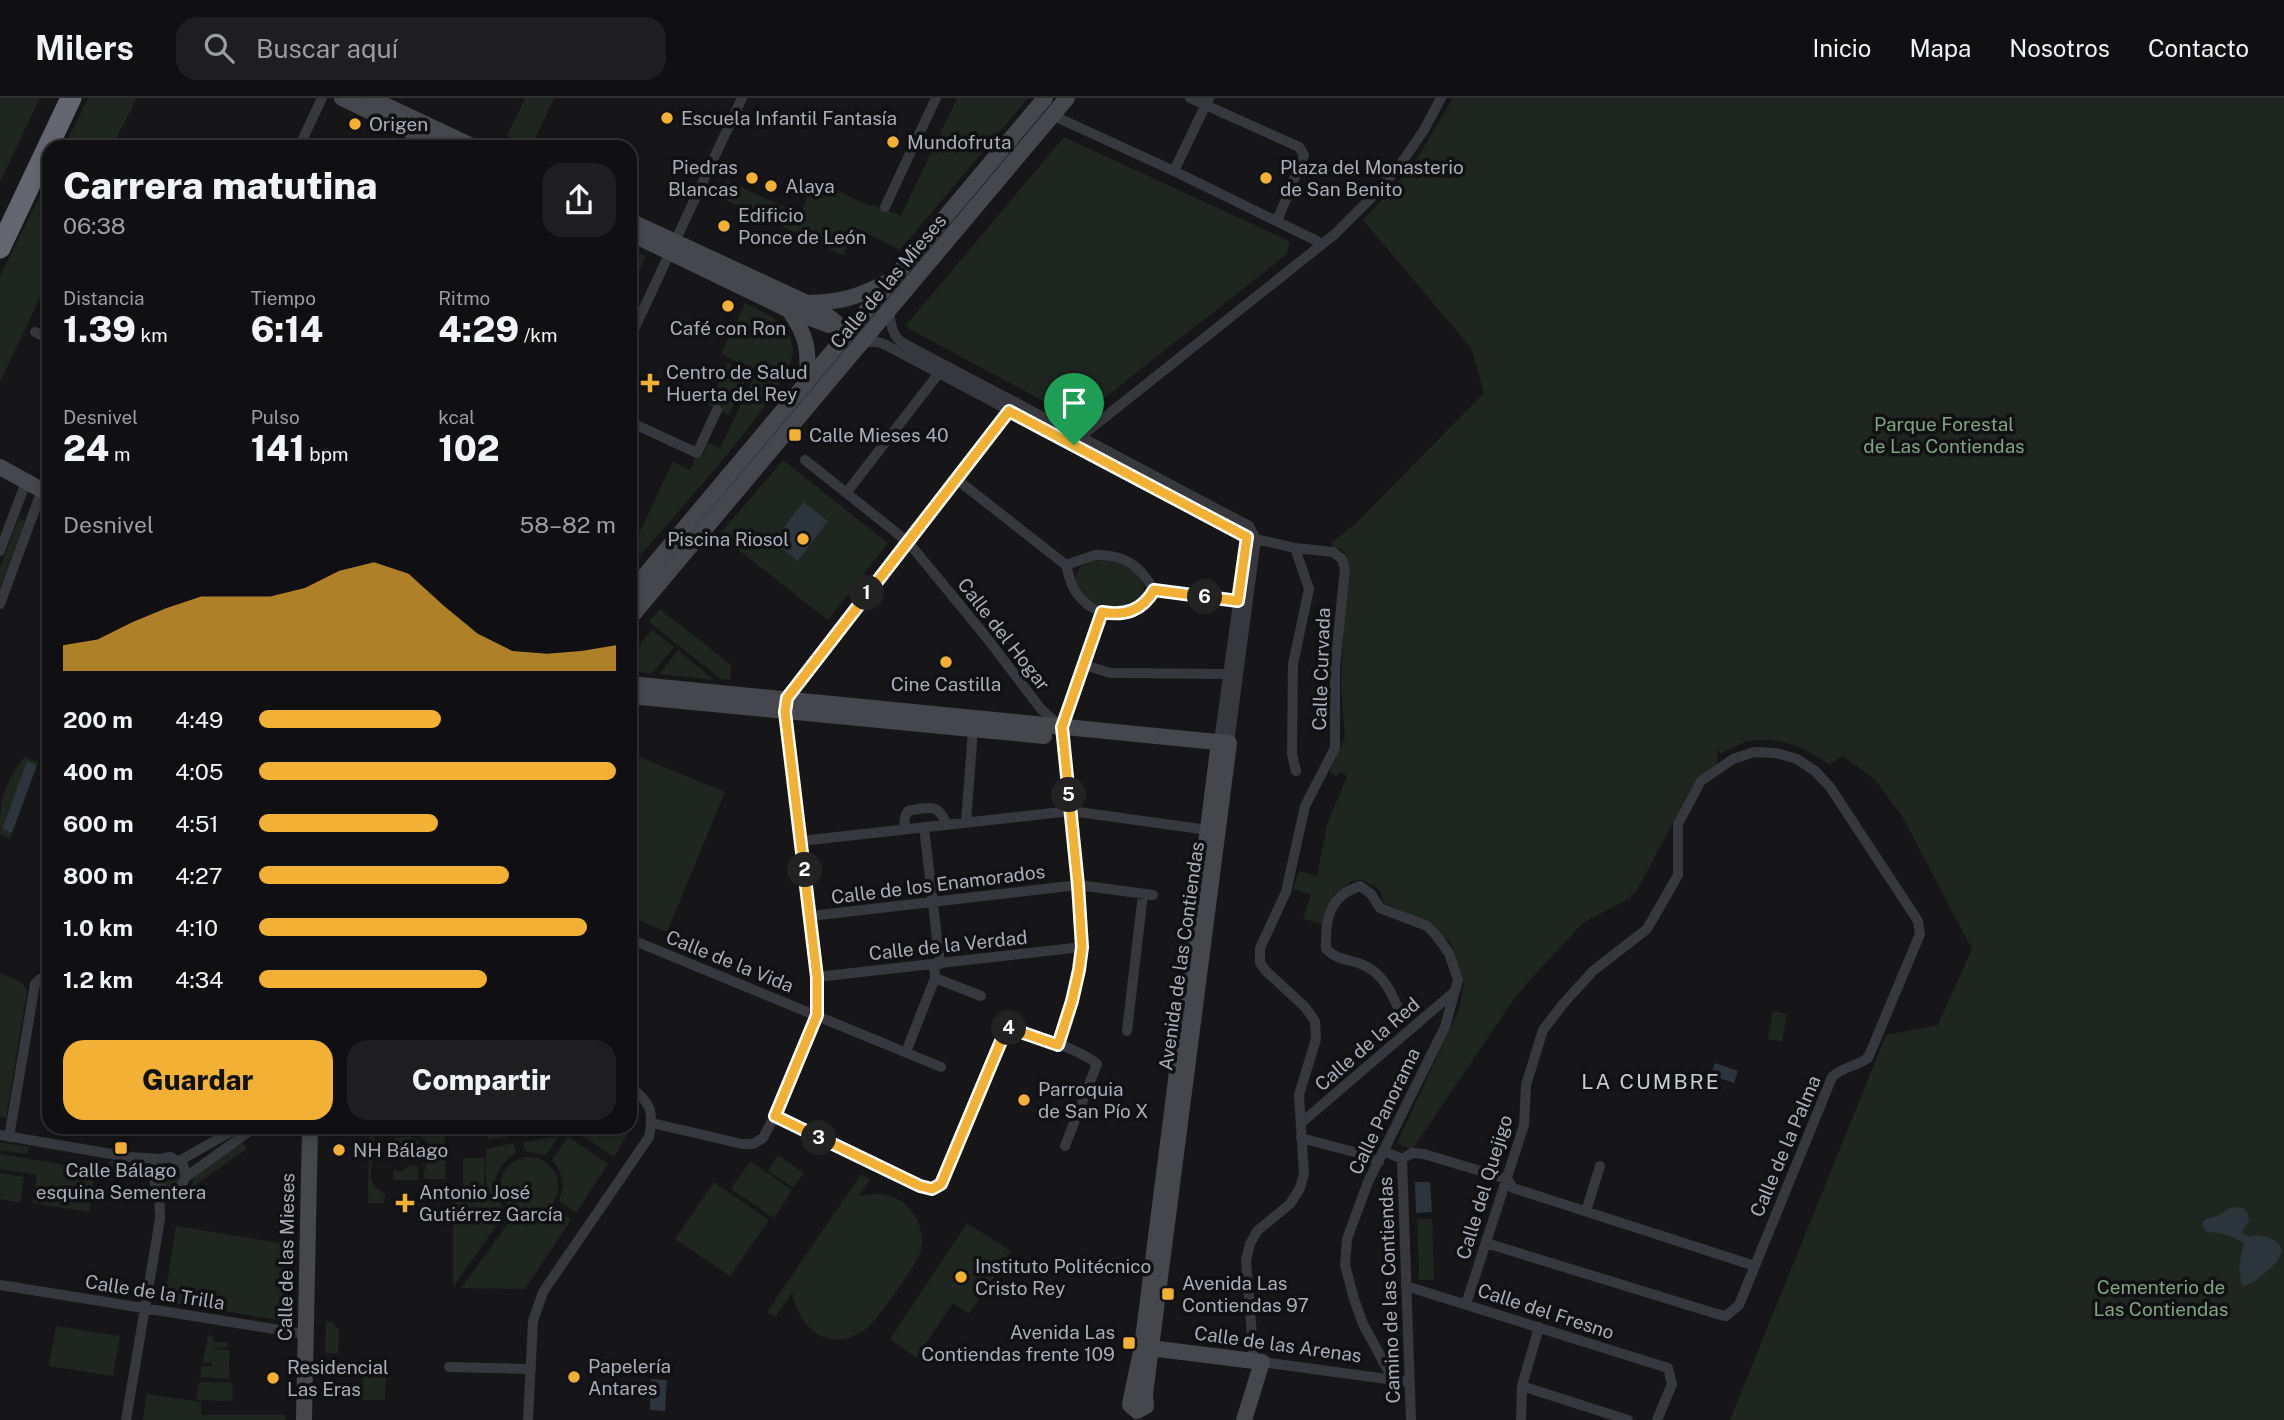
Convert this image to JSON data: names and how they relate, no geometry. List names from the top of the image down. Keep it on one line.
{"streets":{"street":["Calle de las Mieses","Calle del Hogar","Calle Curvada","Calle de los Enamorados","Calle de la Verdad","Avenida de las Contiendas","Calle de la Vida","Calle de la Red","Calle Panorama","Calle de la Palma","Calle del Quejigo","Camino de las Contiendas","Calle de la Trilla","Calle del Fresno","Calle de las Arenas"]},"crossings":[["Calle de las Mieses","Calle de la Trilla"],["Calle Curvada","Avenida de las Contiendas"],["Calle Curvada","Calle de la Red"],["Avenida de las Contiendas","Calle de las Arenas"],["Calle de la Red","Calle Panorama"],["Calle Panorama","Calle de las Arenas"],["Calle de la Palma","Calle del Quejigo"],["Calle del Quejigo","Calle del Fresno"],["Camino de las Contiendas","Calle del Fresno"],["Camino de las Contiendas","Calle de las Arenas"]],"districts":["LA CUMBRE"],"parks":["Parque Forestal de Las Contiendas","Cementerio de Las Contiendas"],"places":{"other":["Escuela Infantil Fantasía","Origen","Mundofruta","Piedras Blancas","Plaza del Monasterio de San Benito","Alaya","Edificio Ponce de León","Café con Ron","Piscina Riosol","Cine Castilla","Parroquia de San Pío X","NH Bálago","Instituto Politécnico Cristo Rey","Papelería Antares","Residencial Las Eras"],"health":["Centro de Salud Huerta del Rey","Antonio José Gutiérrez García"],"transit":["Calle Mieses 40","Calle Bálago esquina Sementera","Avenida Las Contiendas 97","Avenida Las Contiendas frente 109"]},"page":{"header":"Milers","search":"Buscar aquí","nav":["Inicio","Mapa","Nosotros","Contacto"],"heading":["Carrera matutina","06:38"],"stats":[["Distancia","1.39 km"],["Tiempo","6:14"],["Ritmo","4:29 /km"],["Desnivel","24 m"],["Pulso","141 bpm"],["kcal","102"]],"chart":["Desnivel","58–82 m"],"pins":["1","6","5","2","4","3"],"list":[{"name":"200 m","note":"4:49"},{"name":"400 m","note":"4:05"},{"name":"600 m","note":"4:51"},{"name":"800 m","note":"4:27"},{"name":"1.0 km","note":"4:10"},{"name":"1.2 km","note":"4:34"}],"buttons":["Guardar","Compartir"]}}
